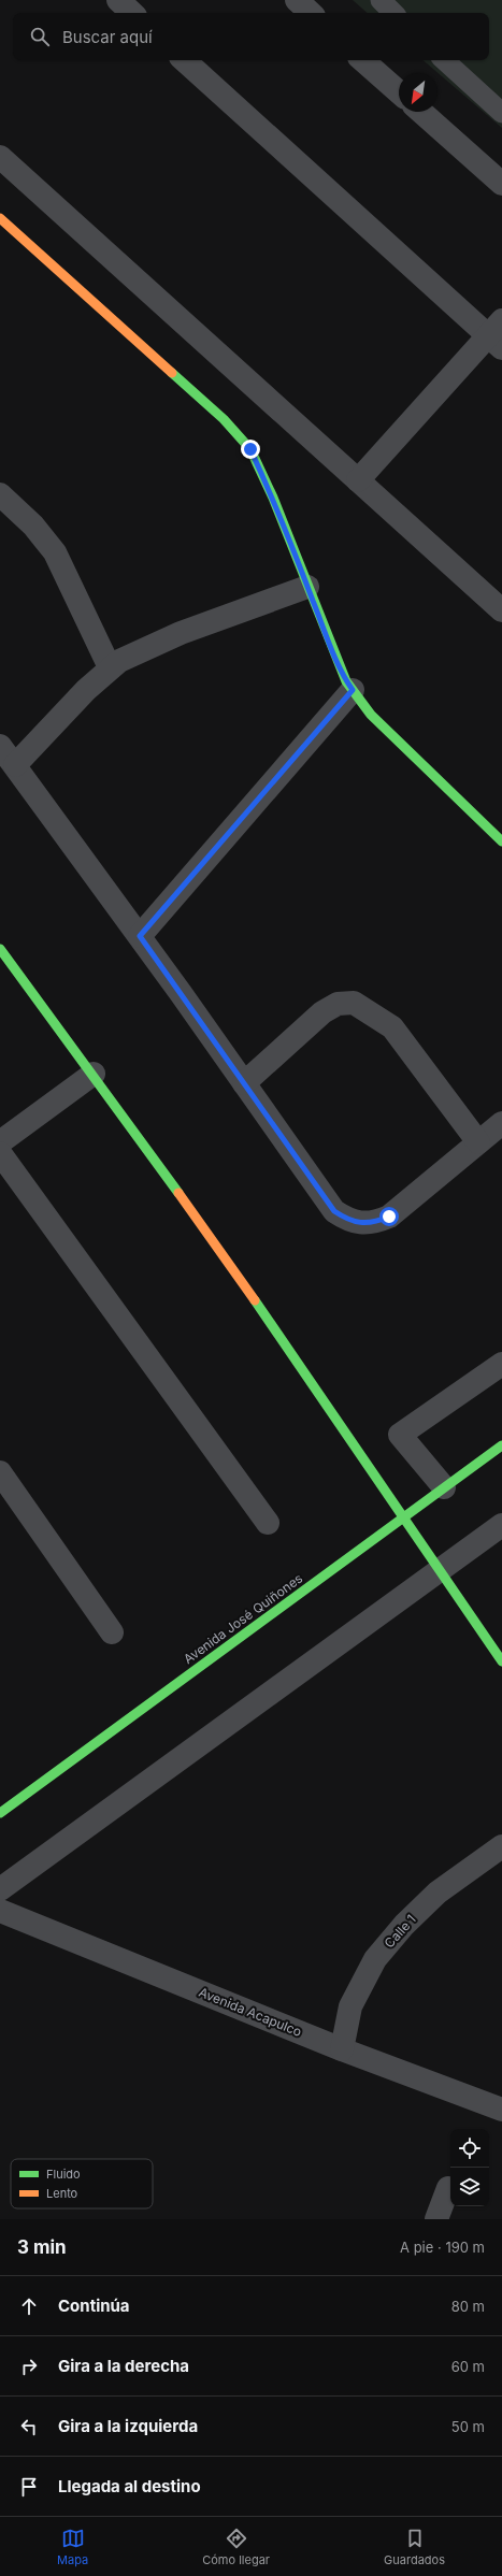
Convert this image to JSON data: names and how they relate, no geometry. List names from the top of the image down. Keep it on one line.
{"streets":{"street":["Avenida José Quiñones","Calle 1","Avenida Acapulco"]},"crossings":[["Calle 1","Avenida Acapulco"]],"legend":["Fluido","Lento"],"north":"bottom left","page":{"search":"Buscar aquí","heading":["3 min","A pie · 190 m"],"list":[["Continúa","80 m"],["Gira a la derecha","60 m"],["Gira a la izquierda","50 m"],"Llegada al destino"],"nav":["Mapa","Cómo llegar","Guardados"]}}
